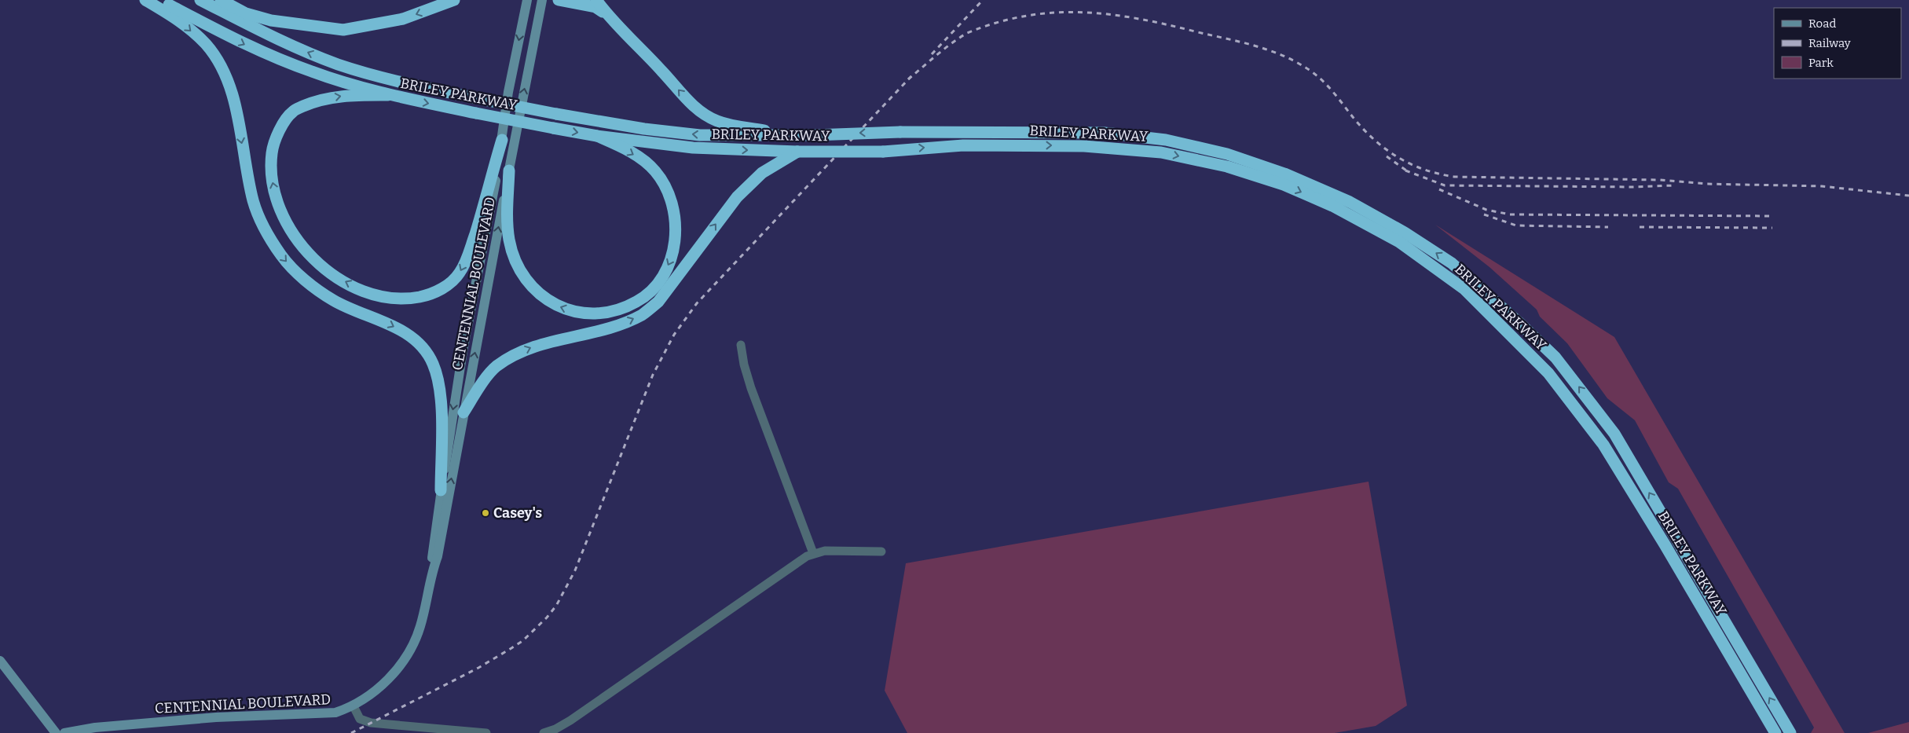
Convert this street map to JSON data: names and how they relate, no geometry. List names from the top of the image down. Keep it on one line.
{"streets":{"highway":["BRILEY PARKWAY"],"main road":["CENTENNIAL BOULEVARD"]},"places":["Casey's"],"legend":["Road","Railway","Park"]}
